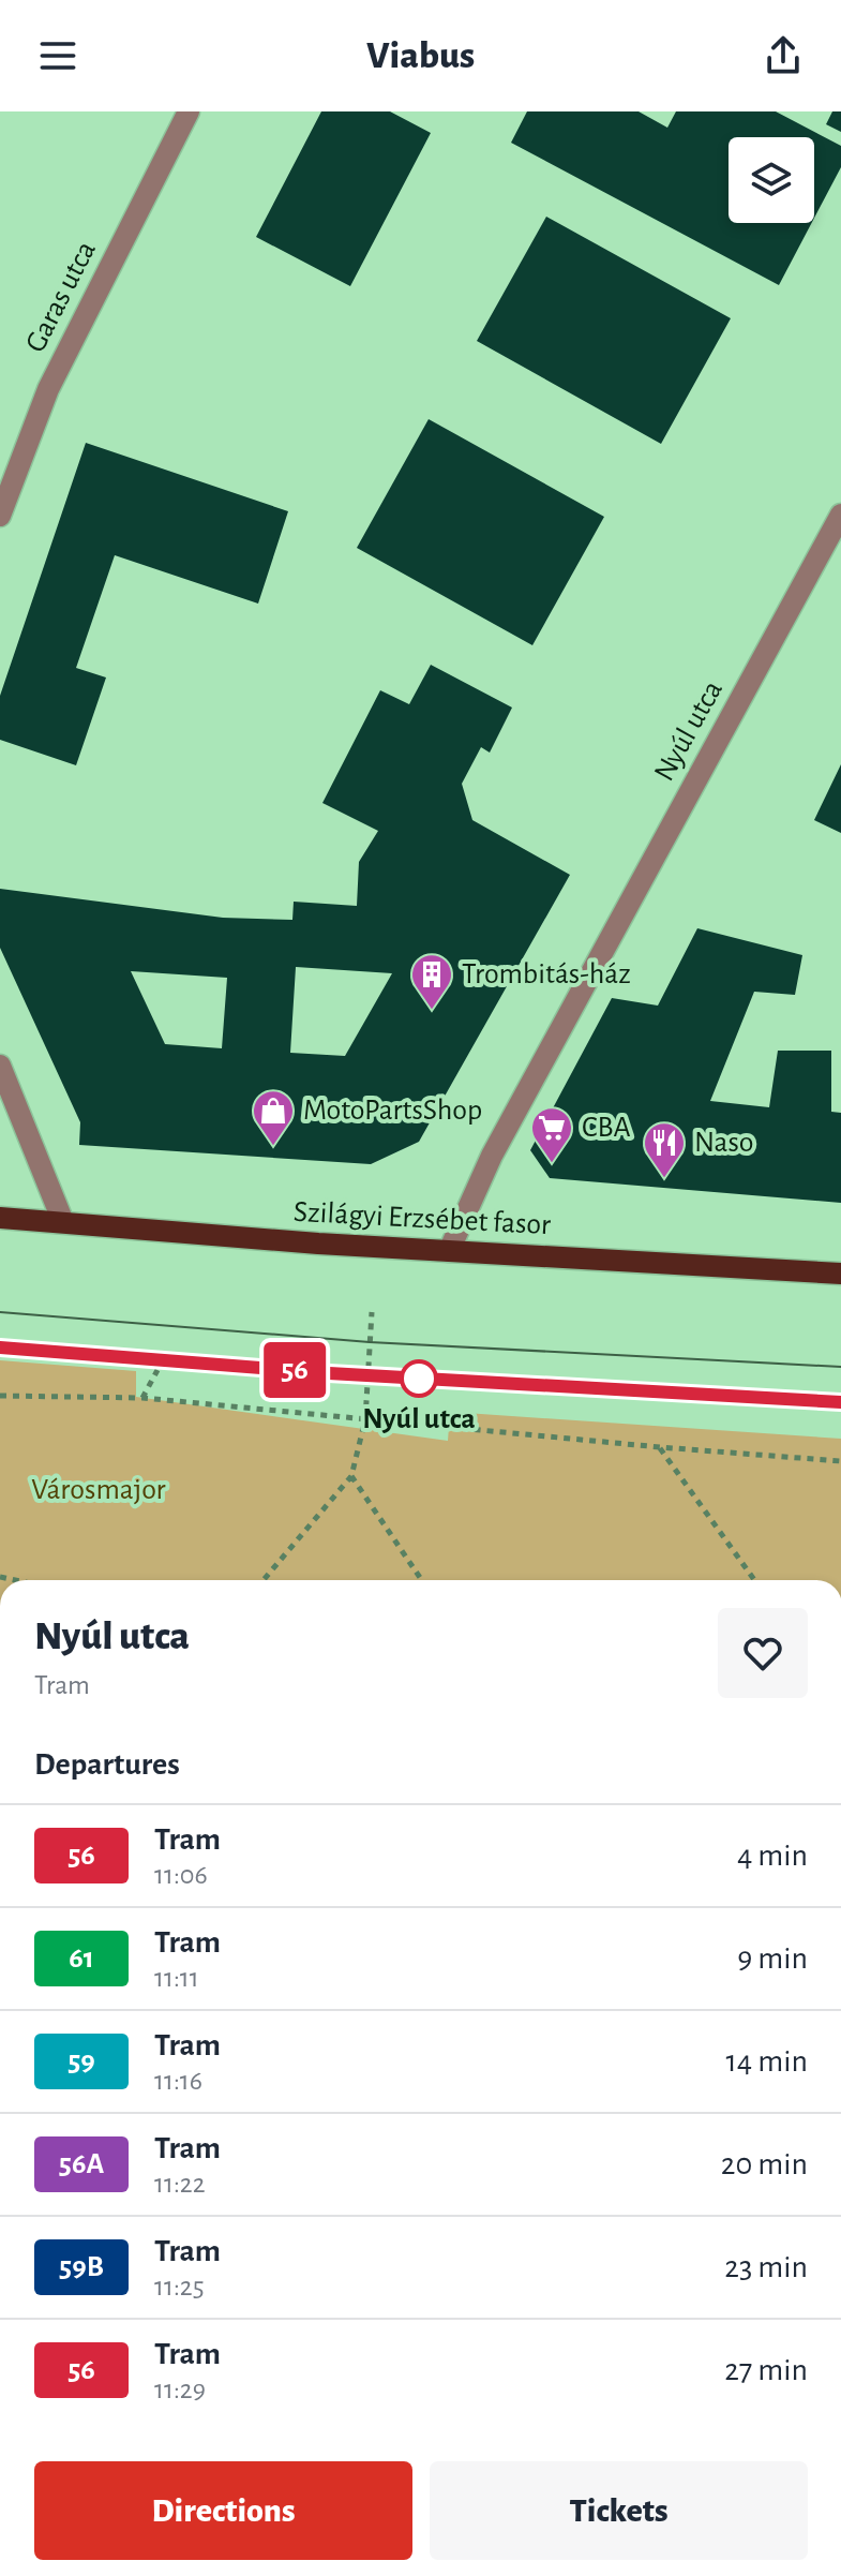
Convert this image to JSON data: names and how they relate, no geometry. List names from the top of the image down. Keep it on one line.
{"streets":{"main road":["Szilágyi Erzsébet fasor"],"street":["Garas utca","Nyúl utca"]},"crossings":[["Nyúl utca","Szilágyi Erzsébet fasor"]],"parks":["Városmajor"],"places":{"building":["Trombitás-ház"],"shop":["MotoPartsShop"],"supermarket":["CBA"],"restaurant":["Naso"],"other":["Nyúl utca"]},"lines":["tram line 56"],"page":{"header":"Viabus","on_map":"56","heading":[["Nyúl utca","Tram"],"Departures"],"list":[{"mark":"56","name":"Tram","note":"11:06","value":"4 min"},{"mark":"61","name":"Tram","note":"11:11","value":"9 min"},{"mark":"59","name":"Tram","note":"11:16","value":"14 min"},{"mark":"56A","name":"Tram","note":"11:22","value":"20 min"},{"mark":"59B","name":"Tram","note":"11:25","value":"23 min"},{"mark":"56","name":"Tram","note":"11:29","value":"27 min"}],"buttons":["Directions","Tickets"]}}
